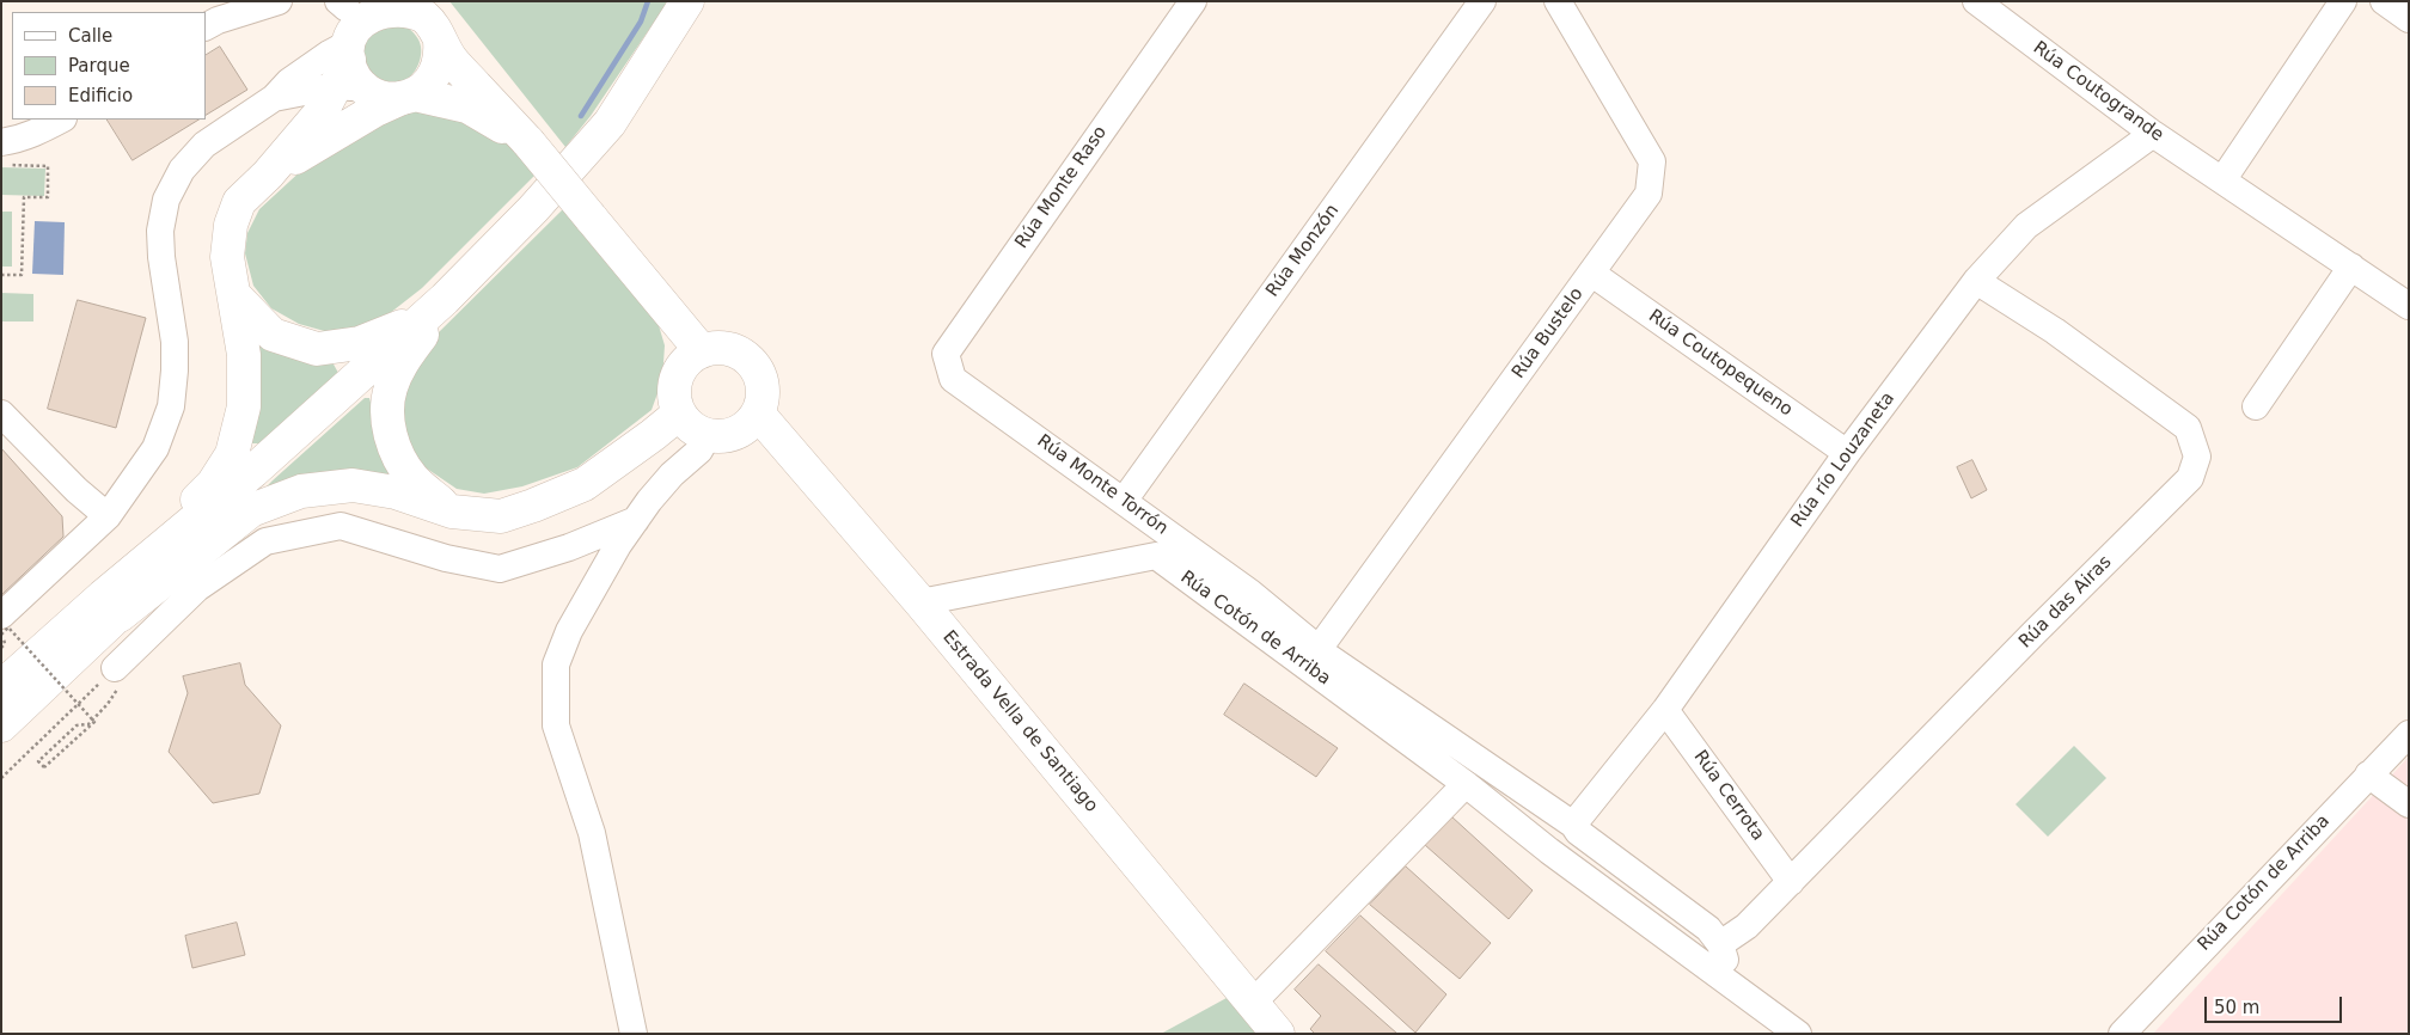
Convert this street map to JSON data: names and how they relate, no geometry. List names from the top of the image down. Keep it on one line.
{"streets":{"main road":["Estrada Vella de Santiago"],"street":["Rúa Coutogrande","Rúa Monte Raso","Rúa Monzón","Rúa Bustelo","Rúa Coutopequeno","Rúa río Louzaneta","Rúa Monte Torrón","Rúa das Airas","Rúa Cotón de Arriba","Rúa Cerrota"]},"crossings":[["Rúa Coutogrande","Rúa río Louzaneta"],["Rúa Monte Raso","Rúa Monte Torrón"],["Rúa Monzón","Rúa Monte Torrón"],["Rúa Bustelo","Rúa Coutopequeno"],["Rúa Bustelo","Rúa Monte Torrón"],["Rúa Coutopequeno","Rúa río Louzaneta"],["Rúa río Louzaneta","Rúa Monte Torrón"],["Rúa río Louzaneta","Rúa das Airas"],["Rúa río Louzaneta","Rúa Cerrota"],["Rúa Monte Torrón","Rúa das Airas"],["Rúa Monte Torrón","Rúa Cotón de Arriba"],["Rúa das Airas","Rúa Cerrota"],["Rúa Cotón de Arriba","Estrada Vella de Santiago"]],"legend":["Calle","Parque","Edificio"],"scale_bar":"50 m"}
